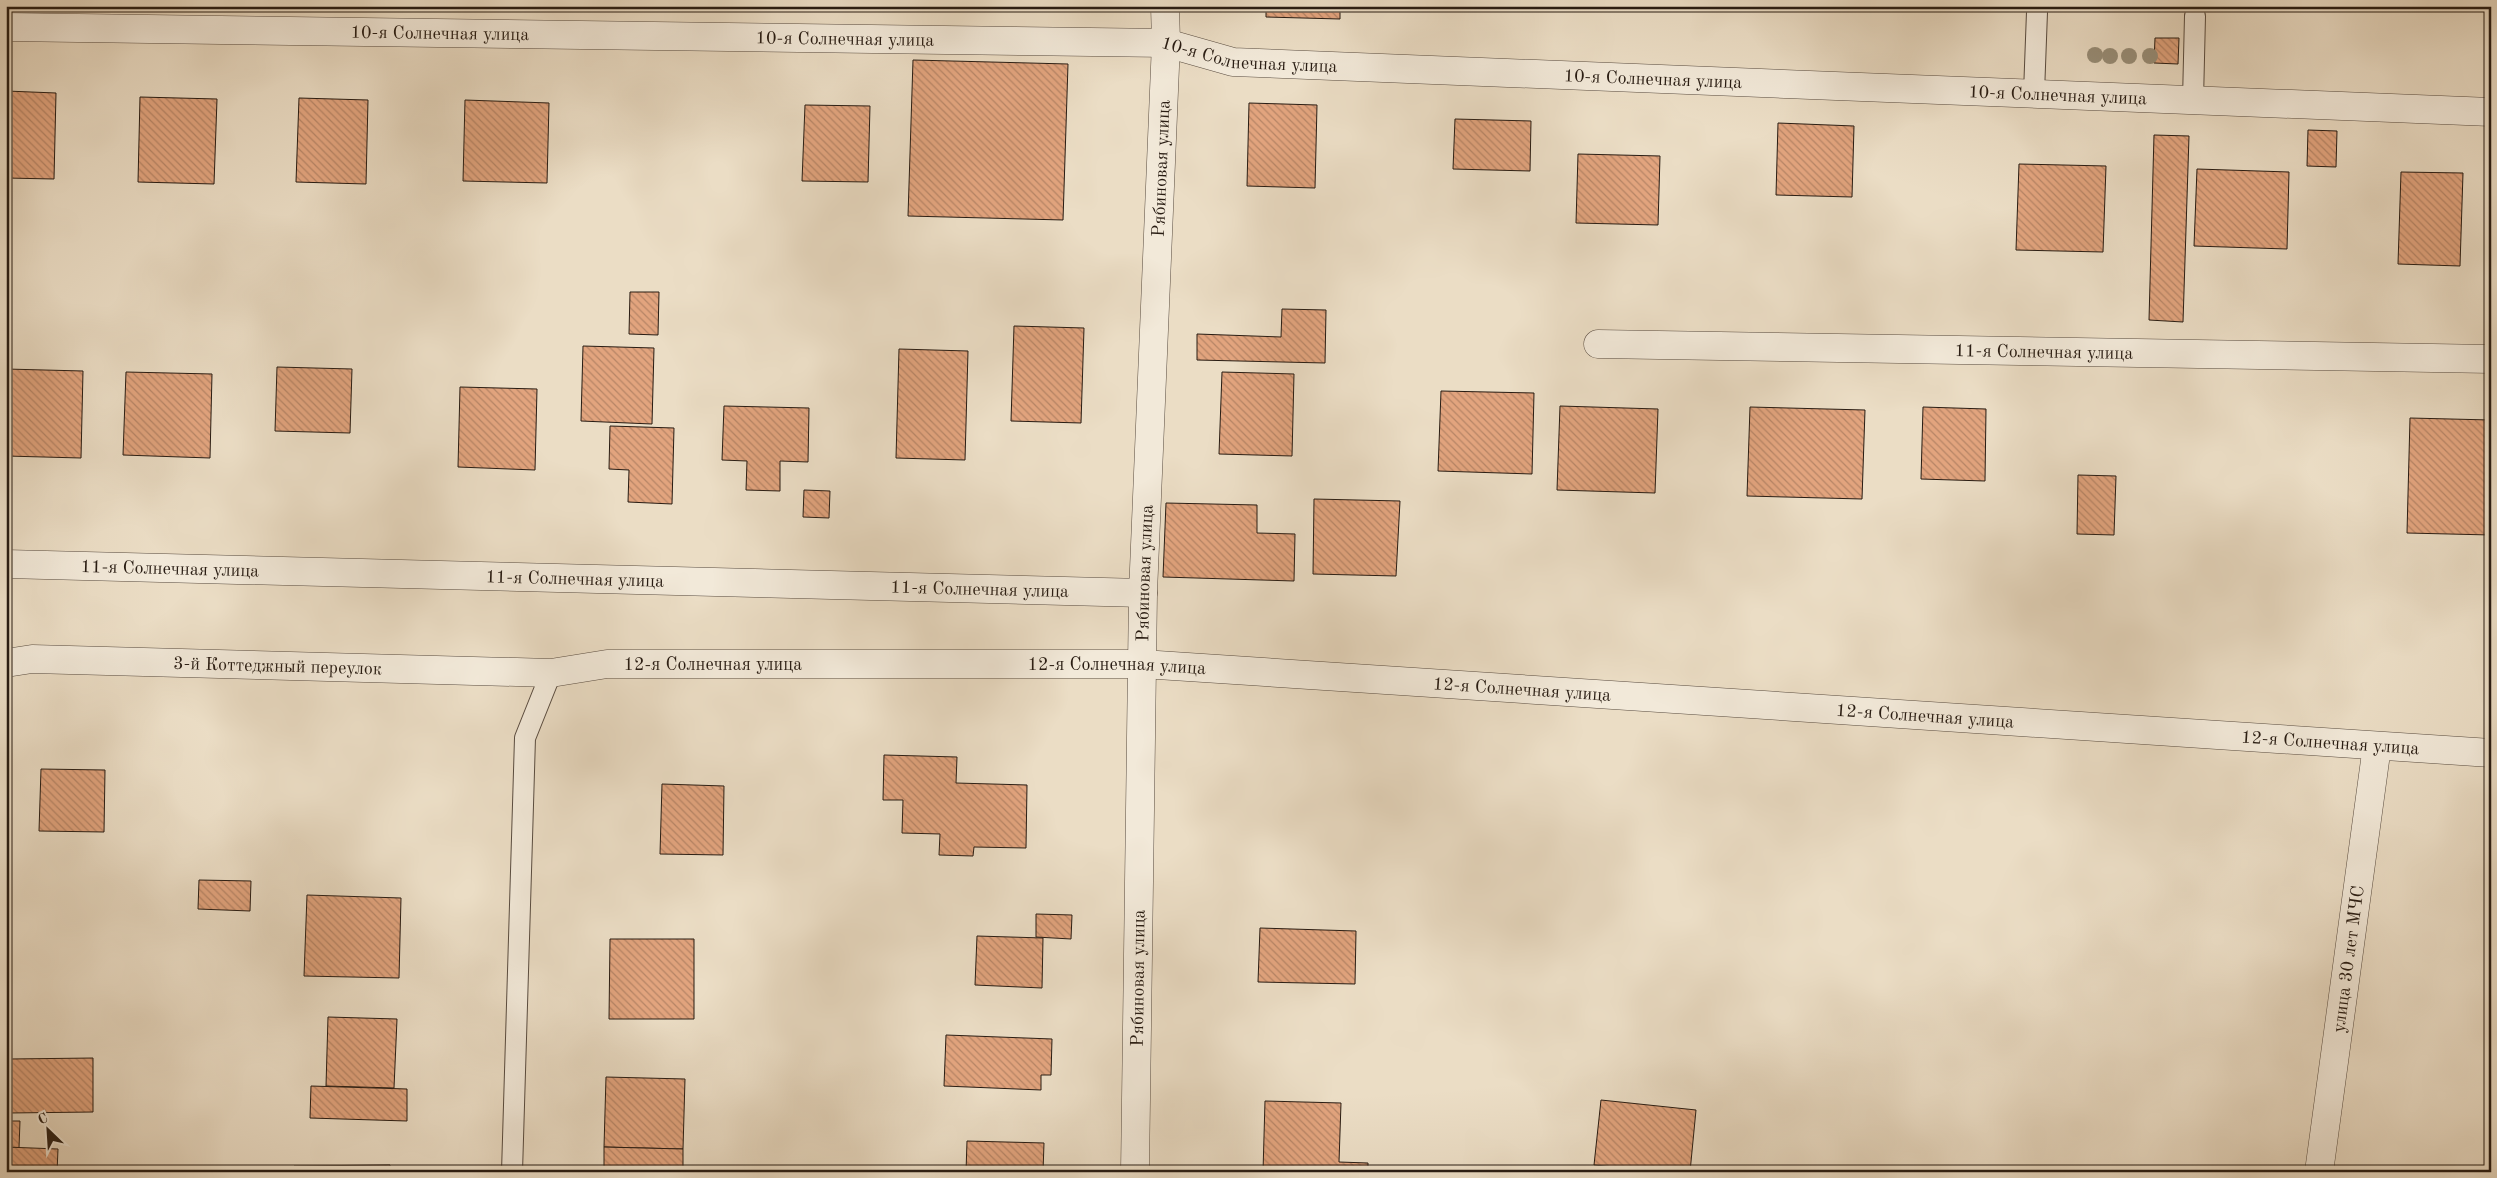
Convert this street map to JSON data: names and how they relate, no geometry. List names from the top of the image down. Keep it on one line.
{"streets":{"street":["10-я Солнечная улица","Рябиновая улица","11-я Солнечная улица","12-я Солнечная улица","3-й Коттеджный переулок","улица 30 лет МЧС"]},"crossings":[["10-я Солнечная улица","Рябиновая улица"],["Рябиновая улица","11-я Солнечная улица"],["Рябиновая улица","12-я Солнечная улица"],["12-я Солнечная улица","3-й Коттеджный переулок"],["12-я Солнечная улица","улица 30 лет МЧС"]],"north":"top left"}
